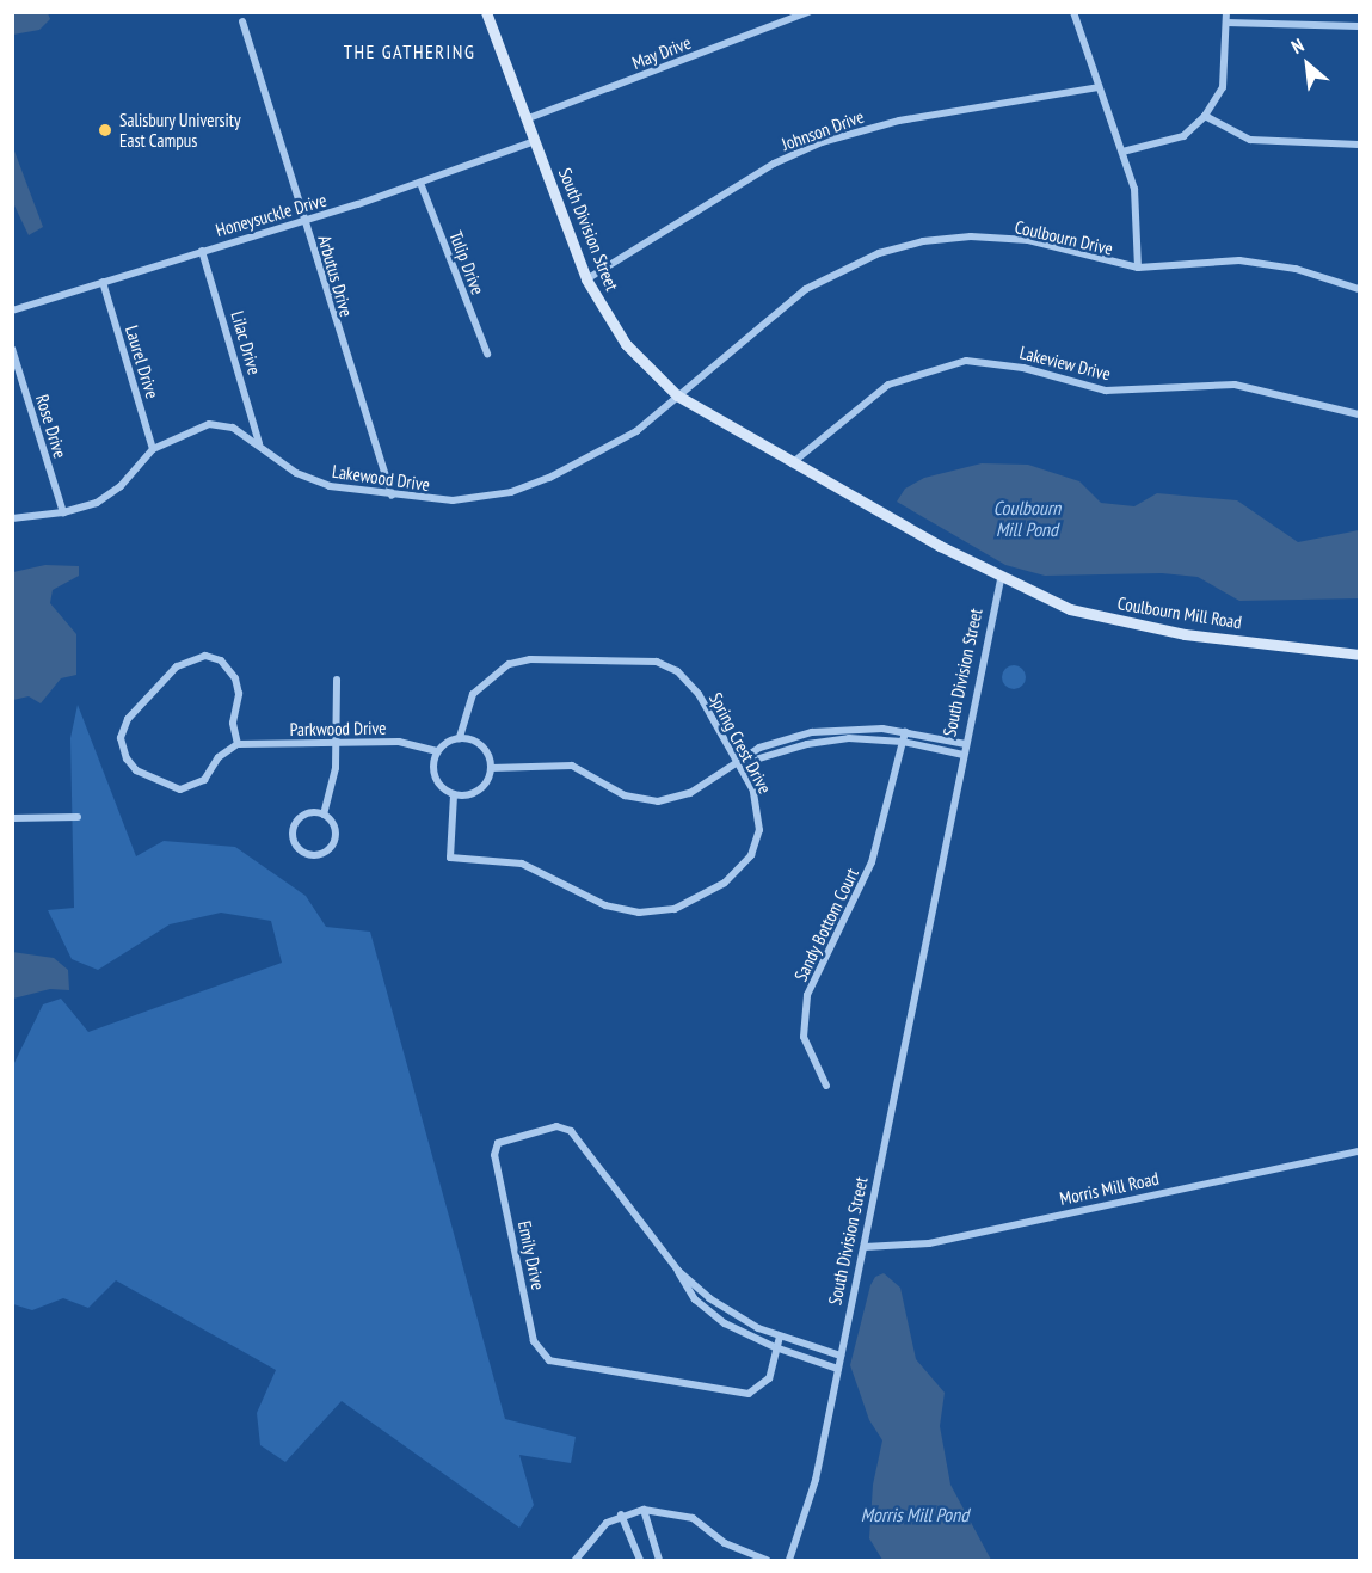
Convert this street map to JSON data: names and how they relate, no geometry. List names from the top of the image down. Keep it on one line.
{"streets":{"street":["May Drive","Johnson Drive","Honeysuckle Drive","South Division Street","Coulbourn Drive","Tulip Drive","Arbutus Drive","Lilac Drive","Laurel Drive","Lakeview Drive","Rose Drive","Lakewood Drive","Coulbourn Mill Road","Parkwood Drive","Spring Crest Drive","Sandy Bottom Court","Morris Mill Road","Emily Drive"]},"crossings":[["May Drive","South Division Street"],["Johnson Drive","South Division Street"],["Honeysuckle Drive","South Division Street"],["Honeysuckle Drive","Tulip Drive"],["Honeysuckle Drive","Arbutus Drive"],["Honeysuckle Drive","Lilac Drive"],["Honeysuckle Drive","Laurel Drive"],["South Division Street","Coulbourn Drive"],["South Division Street","Lakeview Drive"],["South Division Street","Lakewood Drive"],["South Division Street","Coulbourn Mill Road"],["South Division Street","Morris Mill Road"],["South Division Street","Emily Drive"],["Coulbourn Drive","Lakewood Drive"],["Arbutus Drive","Lakewood Drive"],["Lilac Drive","Lakewood Drive"],["Laurel Drive","Lakewood Drive"],["Rose Drive","Lakewood Drive"],["Parkwood Drive","Spring Crest Drive"]],"districts":["THE GATHERING"],"water":["Coulbourn Mill Pond","Morris Mill Pond"],"places":["Salisbury University East Campus"],"north":"top left"}
